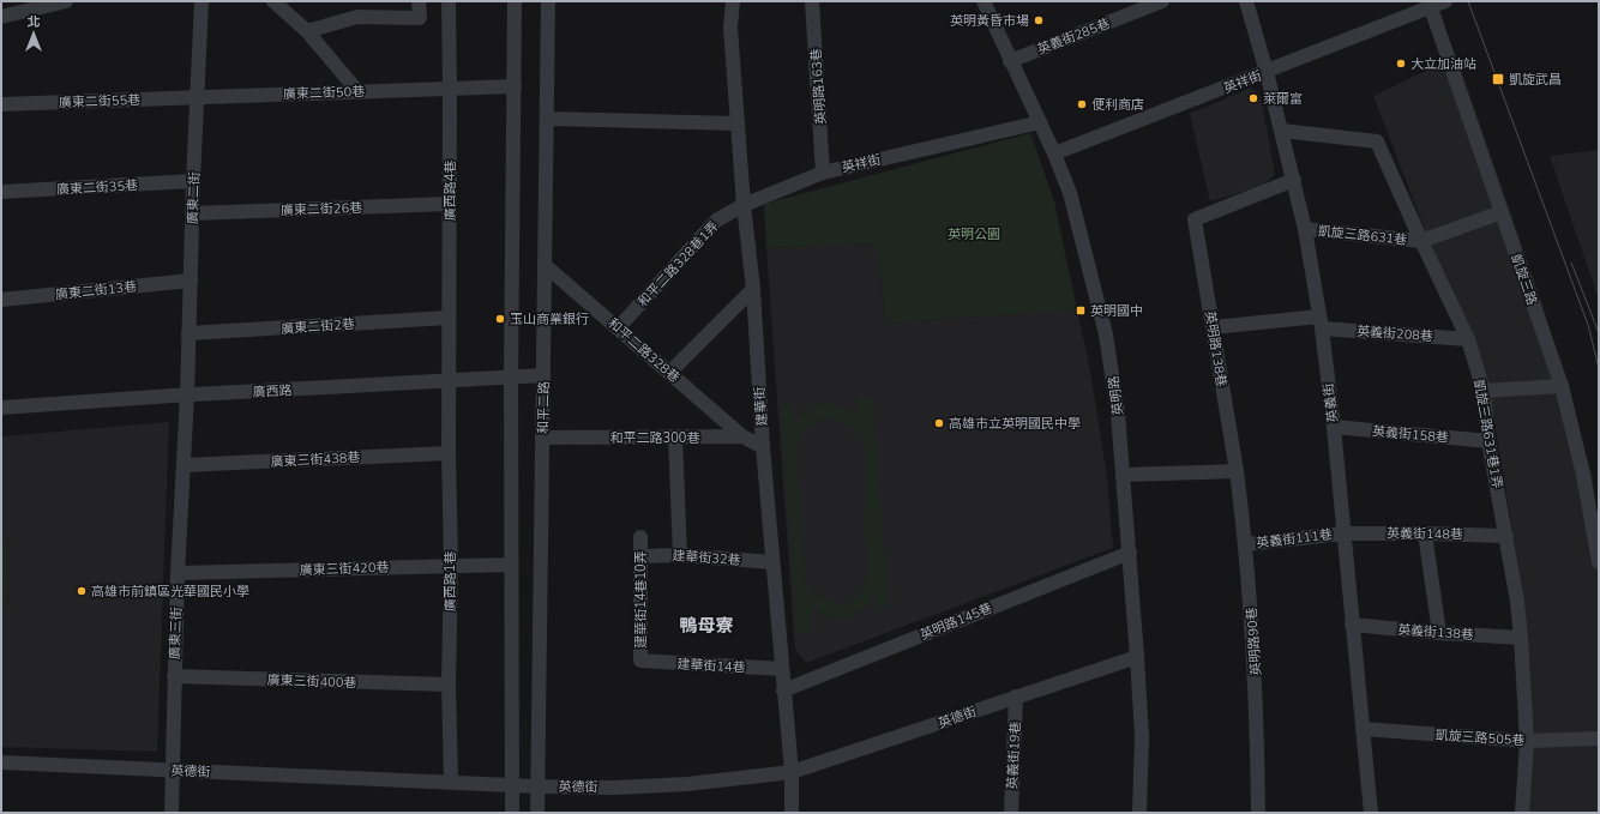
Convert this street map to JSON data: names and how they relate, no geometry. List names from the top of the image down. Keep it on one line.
{"streets":{"street":["英義街285巷","英祥街","英明路163巷","廣東二街50巷","廣東二街55巷","廣東二街35巷","廣西路4巷","廣東二街","廣東二街26巷","凱旋三路631巷","和平二路328巷1弄","凱旋三路","廣東二街13巷","廣東二街2巷","英義街208巷","英明路138巷","和平二路328巷","廣西路","英明路","英義街","建華街","和平二路","英義街158巷","凱旋三路631巷1弄","和平二路300巷","廣東三街438巷","英義街148巷","英義街111巷","建華街32巷","廣東三街420巷","廣西路1巷","建華街14巷10弄","英明路145巷","英義街138巷","廣東三街","英明路90巷","建華街14巷","廣東三街400巷","英德街","凱旋三路505巷","英義街19巷"]},"crossings":[["英義街285巷","英明路"],["英祥街","英明路163巷"],["英祥街","和平二路328巷1弄"],["英祥街","凱旋三路"],["英祥街","英明路"],["英祥街","英義街"],["英祥街","建華街"],["廣東二街50巷","廣東二街55巷"],["廣東二街50巷","廣西路4巷"],["廣東二街50巷","廣東二街"],["廣東二街55巷","廣東二街"],["廣東二街35巷","廣東二街"],["廣西路4巷","廣東二街26巷"],["廣西路4巷","廣東二街2巷"],["廣西路4巷","廣西路"],["廣西路4巷","廣西路1巷"],["廣東二街","廣東二街26巷"],["廣東二街","廣東二街13巷"],["廣東二街","廣東二街2巷"],["廣東二街","廣西路"],["廣東二街","廣東三街"],["凱旋三路631巷","凱旋三路"],["凱旋三路631巷","英義街"],["凱旋三路631巷","凱旋三路631巷1弄"],["和平二路328巷1弄","和平二路328巷"],["和平二路328巷1弄","建華街"],["英義街208巷","英明路138巷"],["英義街208巷","英義街"],["英義街208巷","凱旋三路631巷1弄"],["英明路138巷","英義街"],["英明路138巷","英明路90巷"],["和平二路328巷","和平二路"],["和平二路328巷","和平二路300巷"],["廣西路","和平二路"],["廣西路","廣西路1巷"],["廣西路","廣東三街"],["英明路","英明路145巷"],["英明路","英德街"],["英義街","英義街158巷"],["英義街","凱旋三路631巷1弄"],["英義街","英義街148巷"],["英義街","英義街111巷"],["英義街","英義街138巷"],["英義街","凱旋三路505巷"],["建華街","和平二路300巷"],["建華街","建華街32巷"],["建華街","英明路145巷"],["建華街","建華街14巷"],["建華街","英德街"],["和平二路","和平二路300巷"],["和平二路","英德街"],["英義街158巷","凱旋三路631巷1弄"],["凱旋三路631巷1弄","英義街148巷"],["凱旋三路631巷1弄","英義街138巷"],["凱旋三路631巷1弄","凱旋三路505巷"],["廣東三街438巷","廣西路1巷"],["廣東三街438巷","廣東三街"],["英義街148巷","英義街111巷"],["英義街111巷","英明路90巷"],["建華街32巷","建華街14巷10弄"],["廣東三街420巷","廣西路1巷"],["廣東三街420巷","廣東三街"],["廣西路1巷","廣東三街400巷"],["廣西路1巷","英德街"],["建華街14巷10弄","建華街14巷"],["廣東三街","廣東三街400巷"],["廣東三街","英德街"],["英德街","英義街19巷"]],"districts":["鴨母寮"],"parks":["英明公園"],"places":{"other":["英明黃昏市場","大立加油站","萊爾富","便利商店","玉山商業銀行","高雄市立英明國民中學","高雄市前鎮區光華國民小學"],"transit":["凱旋武昌","英明國中"]},"north":"top"}
